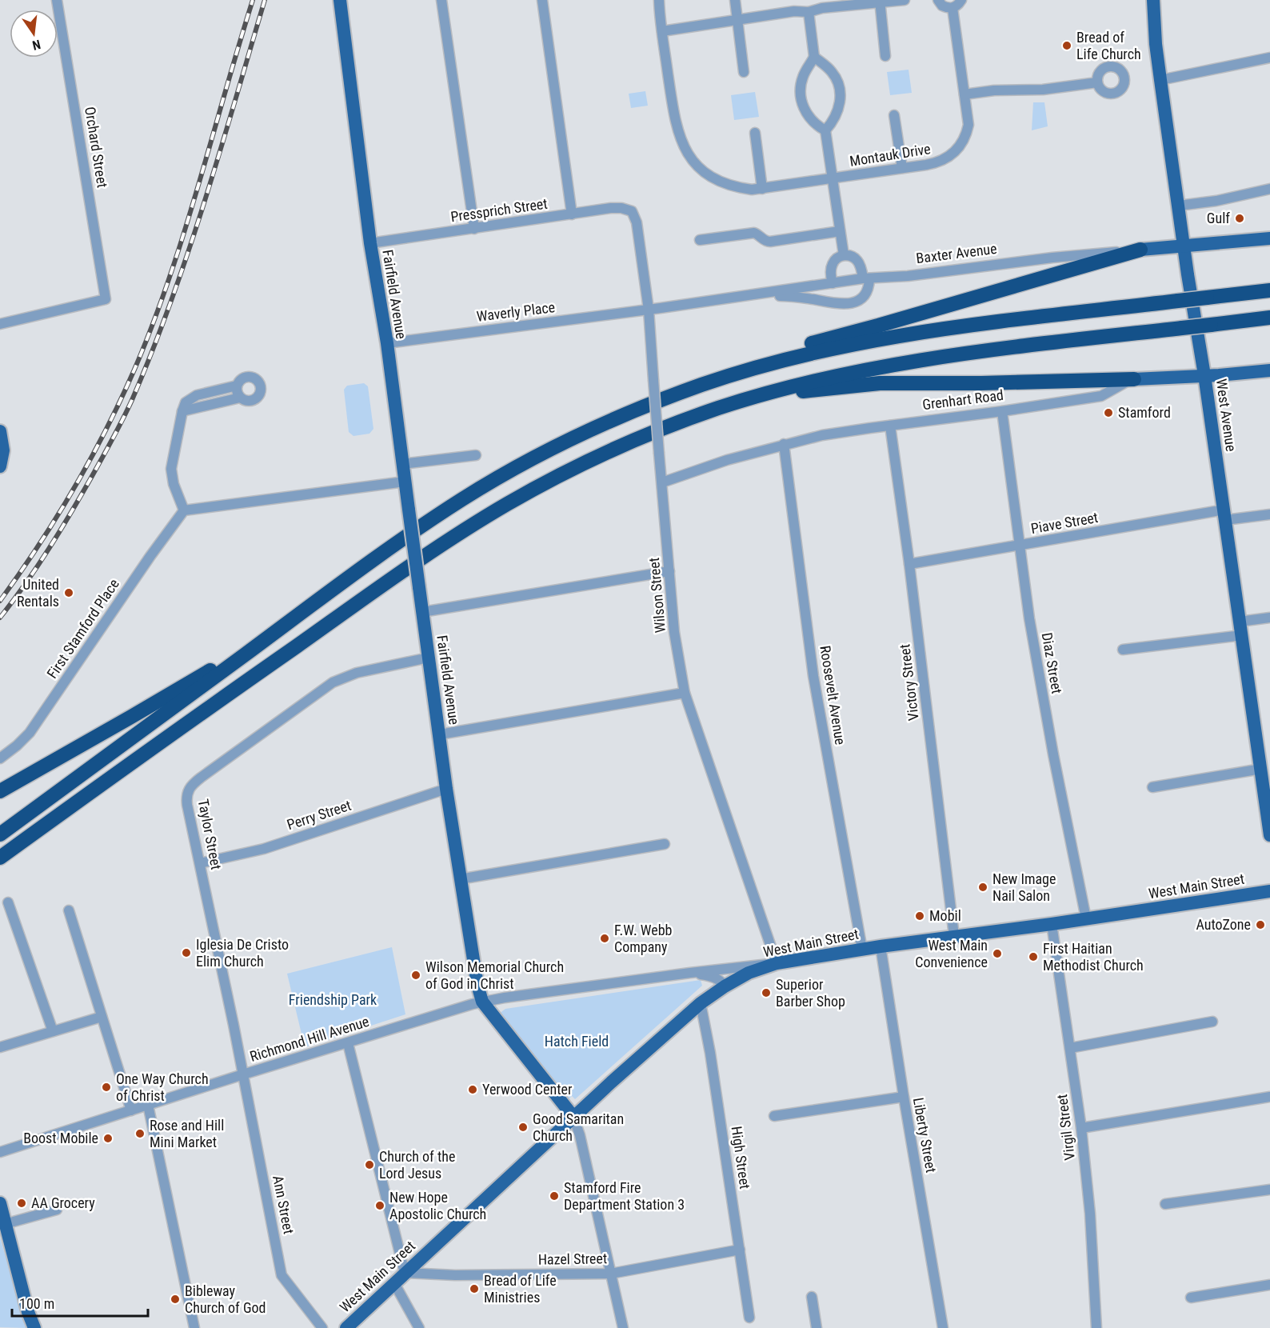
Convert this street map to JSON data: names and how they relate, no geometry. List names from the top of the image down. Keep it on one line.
{"streets":{"main road":["Baxter Avenue","Fairfield Avenue","Grenhart Road","West Avenue","West Main Street"],"street":["Orchard Street","Montauk Drive","Pressprich Street","Waverly Place","Piave Street","Wilson Street","First Stamford Place","Diaz Street","Victory Street","Roosevelt Avenue","Perry Street","Taylor Street","Richmond Hill Avenue","Virgil Street","Liberty Street","High Street","Ann Street","Hazel Street"]},"crossings":[["Pressprich Street","Fairfield Avenue"],["Pressprich Street","Wilson Street"],["Baxter Avenue","Waverly Place"],["Baxter Avenue","West Avenue"],["Baxter Avenue","Wilson Street"],["Fairfield Avenue","Waverly Place"],["Fairfield Avenue","Perry Street"],["Fairfield Avenue","Taylor Street"],["Fairfield Avenue","West Main Street"],["Fairfield Avenue","Richmond Hill Avenue"],["Fairfield Avenue","Hazel Street"],["Waverly Place","Wilson Street"],["Grenhart Road","West Avenue"],["Grenhart Road","Wilson Street"],["Grenhart Road","Diaz Street"],["Grenhart Road","Victory Street"],["Grenhart Road","Roosevelt Avenue"],["West Avenue","Piave Street"],["Piave Street","Diaz Street"],["Piave Street","Victory Street"],["Wilson Street","West Main Street"],["Wilson Street","Richmond Hill Avenue"],["Diaz Street","West Main Street"],["Victory Street","West Main Street"],["Roosevelt Avenue","West Main Street"],["Perry Street","Taylor Street"],["Taylor Street","Richmond Hill Avenue"],["Taylor Street","Ann Street"],["West Main Street","Richmond Hill Avenue"],["West Main Street","Virgil Street"],["West Main Street","Liberty Street"],["West Main Street","High Street"],["West Main Street","Hazel Street"],["Richmond Hill Avenue","Ann Street"],["High Street","Hazel Street"]],"parks":["Friendship Park","Hatch Field"],"places":["Bread of Life Church","Gulf","Stamford","United Rentals","New Image Nail Salon","Mobil","AutoZone","F.W. Webb Company","Iglesia De Cristo Elim Church","West Main Convenience","First Haitian Methodist Church","Wilson Memorial Church of God in Christ","Superior Barber Shop","One Way Church of Christ","Yerwood Center","Good Samaritan Church","Rose and Hill Mini Market","Boost Mobile","Church of the Lord Jesus","Stamford Fire Department Station 3","AA Grocery","New Hope Apostolic Church","Bread of Life Ministries","Bibleway Church of God"],"scale_bar":"100 m","north":"bottom"}
